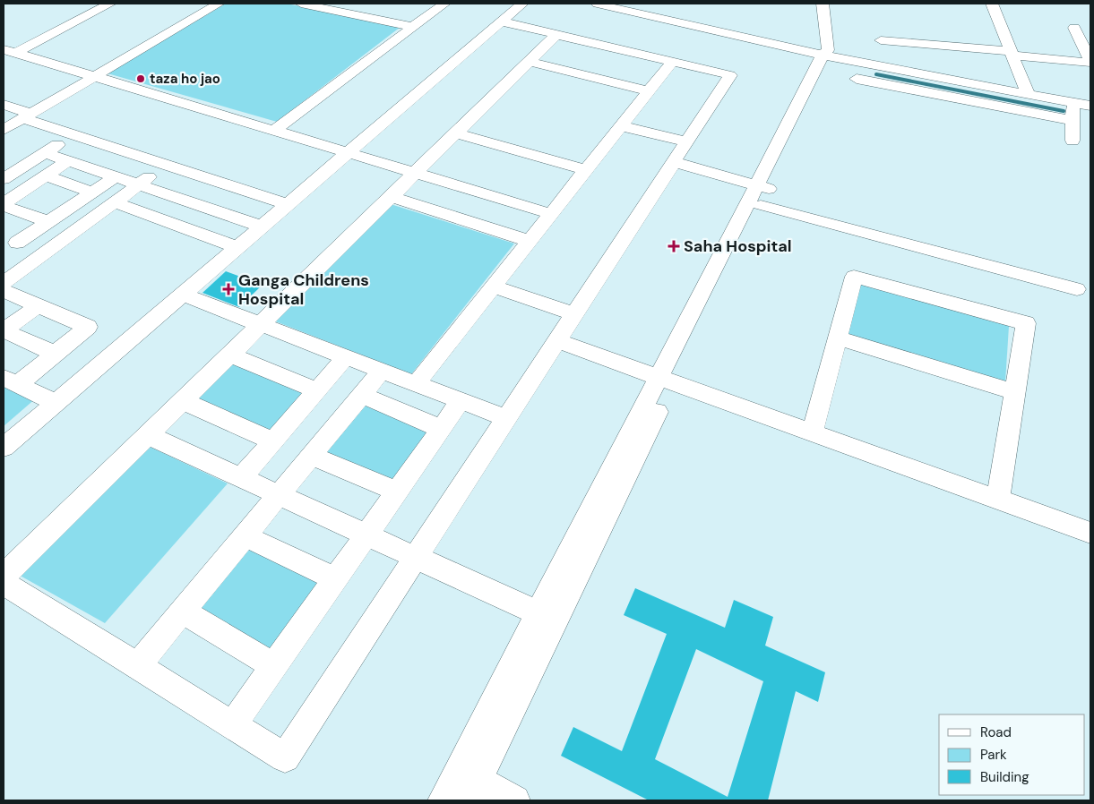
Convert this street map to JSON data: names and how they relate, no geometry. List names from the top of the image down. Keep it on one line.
{"places":{"other":["taza ho jao"],"health":["Saha Hospital","Ganga Childrens Hospital"]},"legend":["Road","Park","Building"]}
